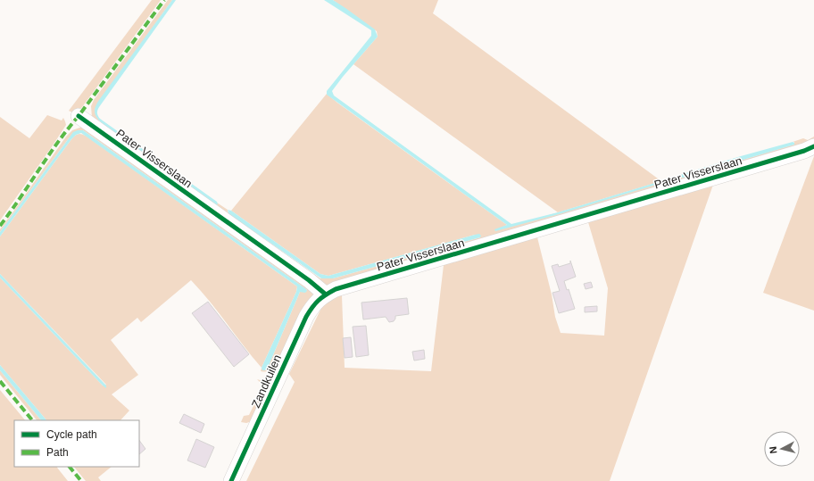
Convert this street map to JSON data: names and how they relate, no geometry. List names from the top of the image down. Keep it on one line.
{"streets":{"street":["Pater Visserslaan","Zandkuilen"]},"crossings":[["Pater Visserslaan","Zandkuilen"]],"legend":["Cycle path","Path"],"north":"left"}
